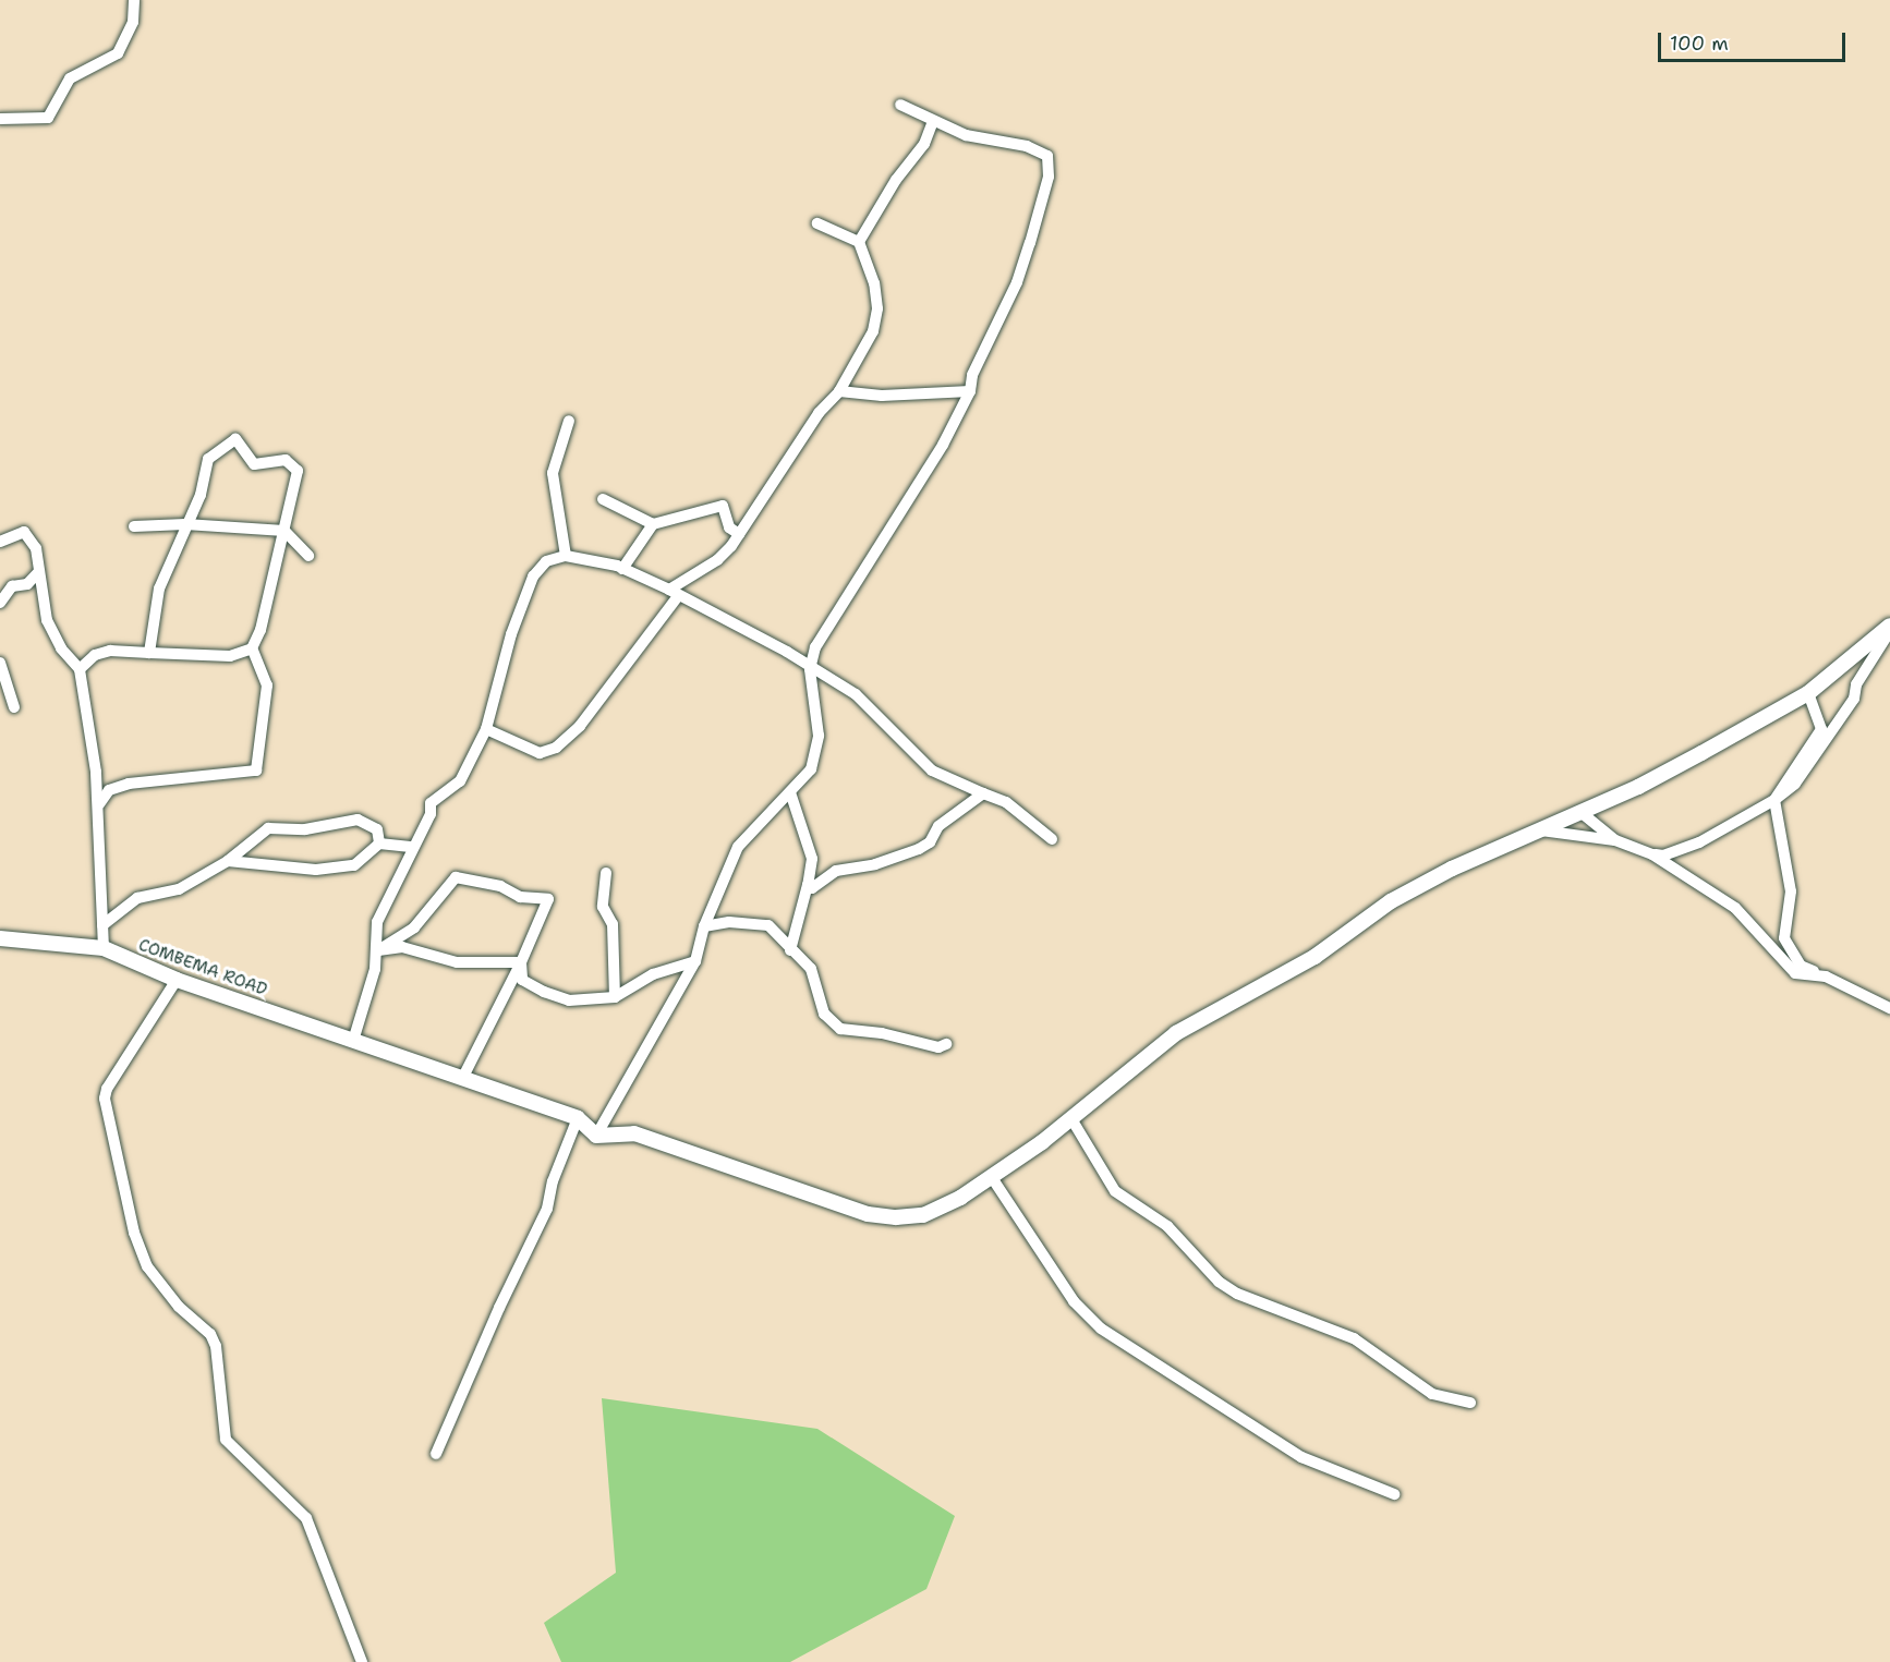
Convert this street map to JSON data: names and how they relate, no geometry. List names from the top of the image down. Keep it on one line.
{"streets":{"street":["COMBEMA ROAD"]},"scale_bar":"100 m"}
